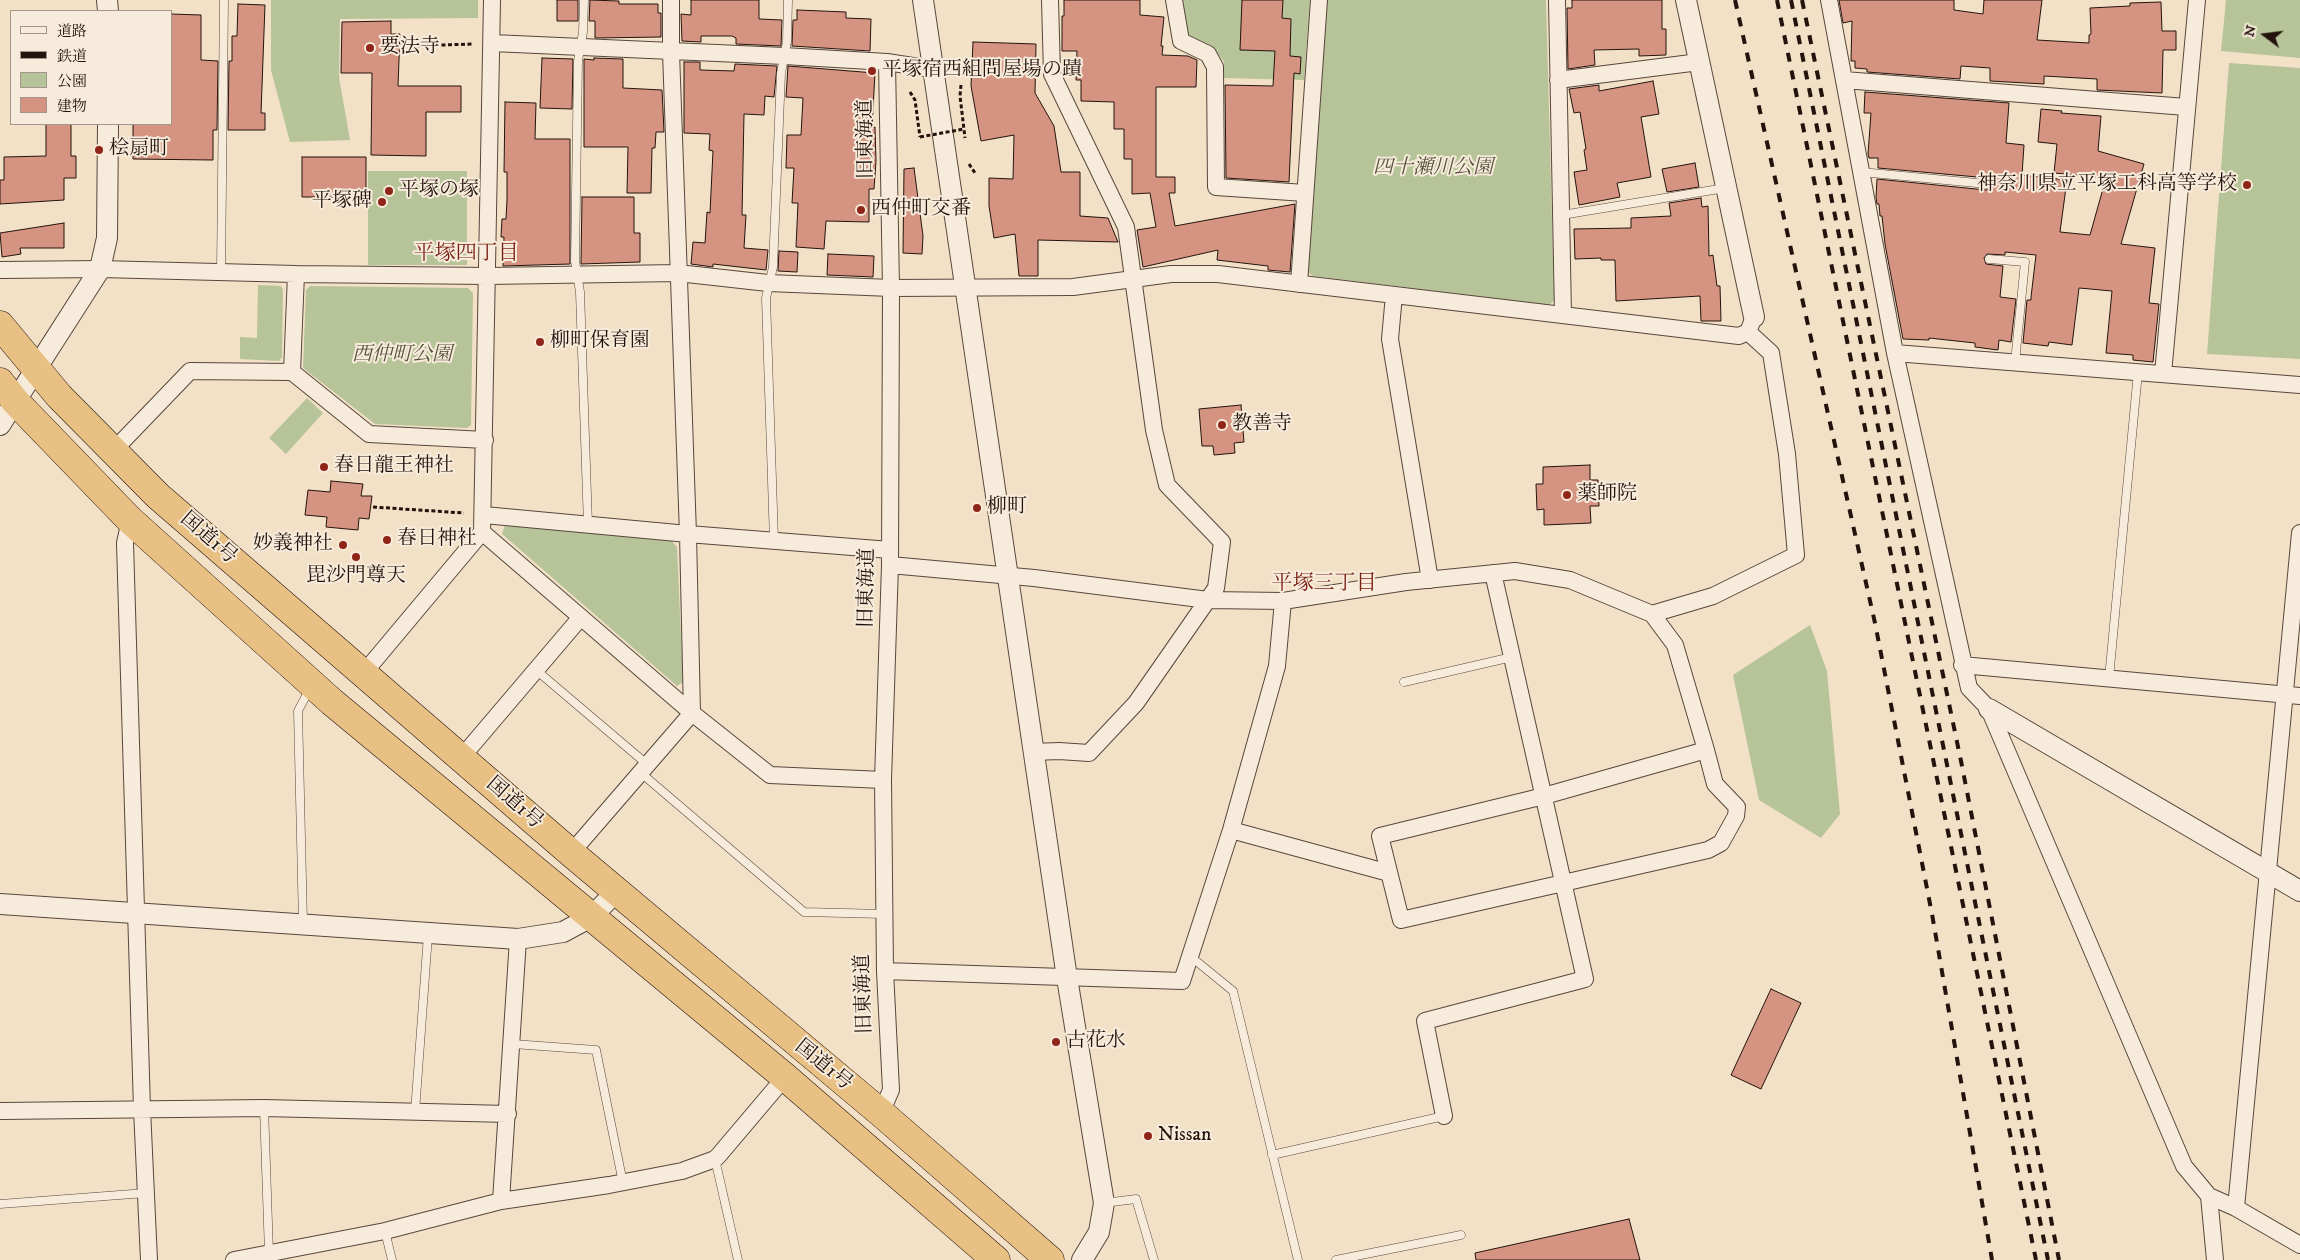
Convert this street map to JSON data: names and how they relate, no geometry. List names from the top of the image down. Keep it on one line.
{"streets":{"highway":["国道1号"],"street":["旧東海道"]},"crossings":[["旧東海道","国道1号"]],"districts":["平塚四丁目","平塚三丁目"],"parks":["四十瀬川公園","西仲町公園"],"places":["要法寺","平塚宿西組問屋場の蹟","桧扇町","神奈川県立平塚工科高等学校","平塚の塚","平塚碑","西仲町交番","柳町保育園","教善寺","春日龍王神社","薬師院","柳町","春日神社","妙義神社","毘沙門尊天","古花水","Nissan"],"legend":["道路","鉄道","公園","建物"],"north":"left"}
